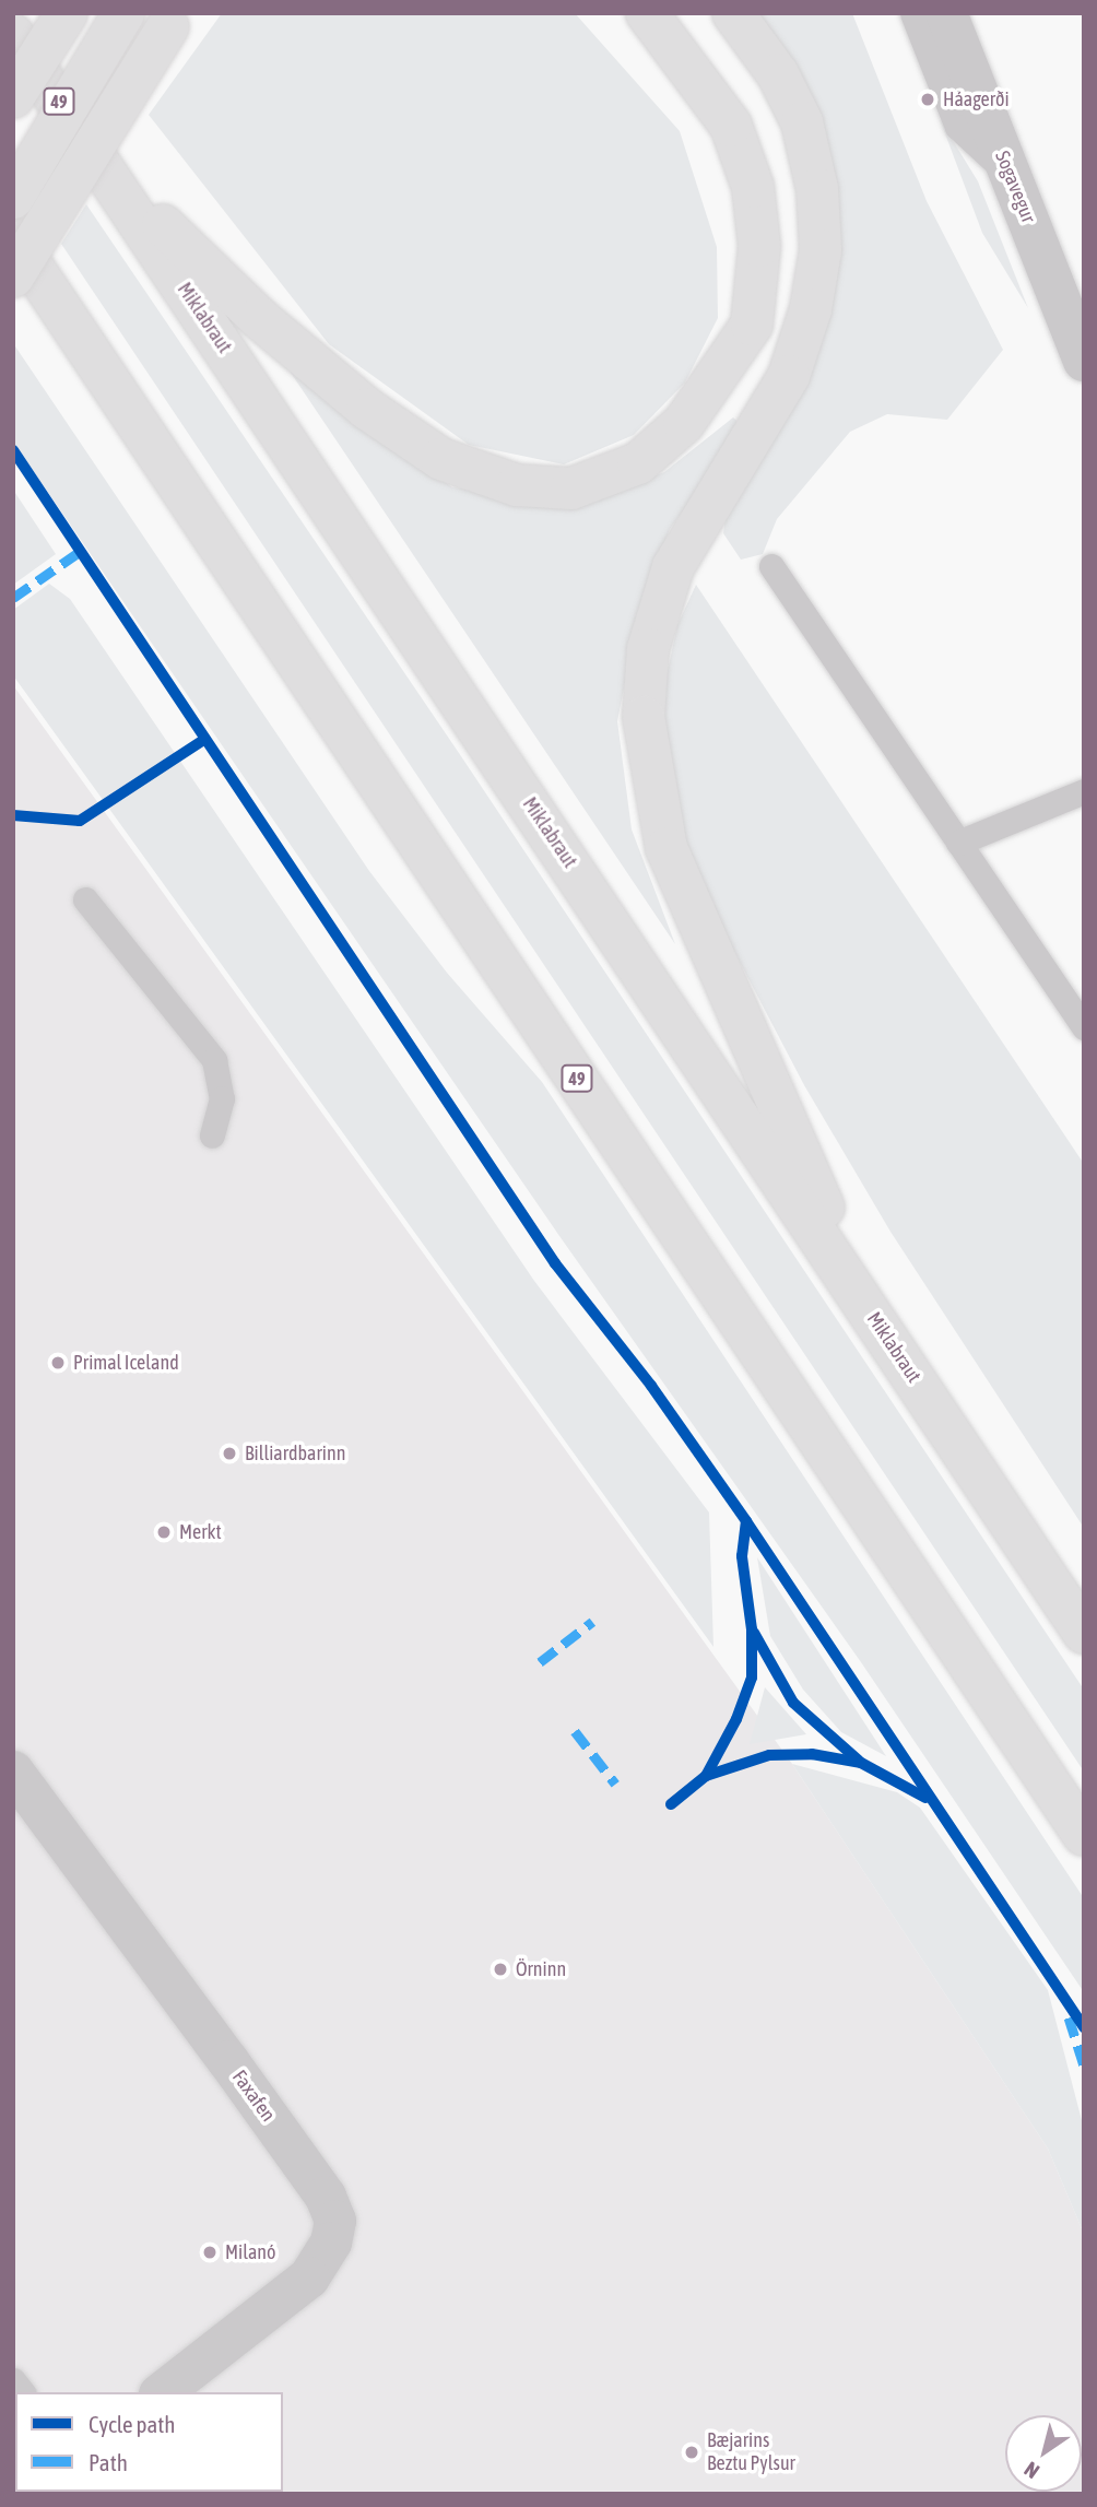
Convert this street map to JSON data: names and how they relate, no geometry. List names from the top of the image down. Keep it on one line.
{"streets":{"main road":["49","Miklabraut"],"street":["Sogavegur","Faxafen"]},"places":["Háagerði","Primal Iceland","Billiardbarinn","Merkt","Örninn","Milanó","Bæjarins Beztu Pylsur"],"legend":["Cycle path","Path"],"north":"bottom left"}
